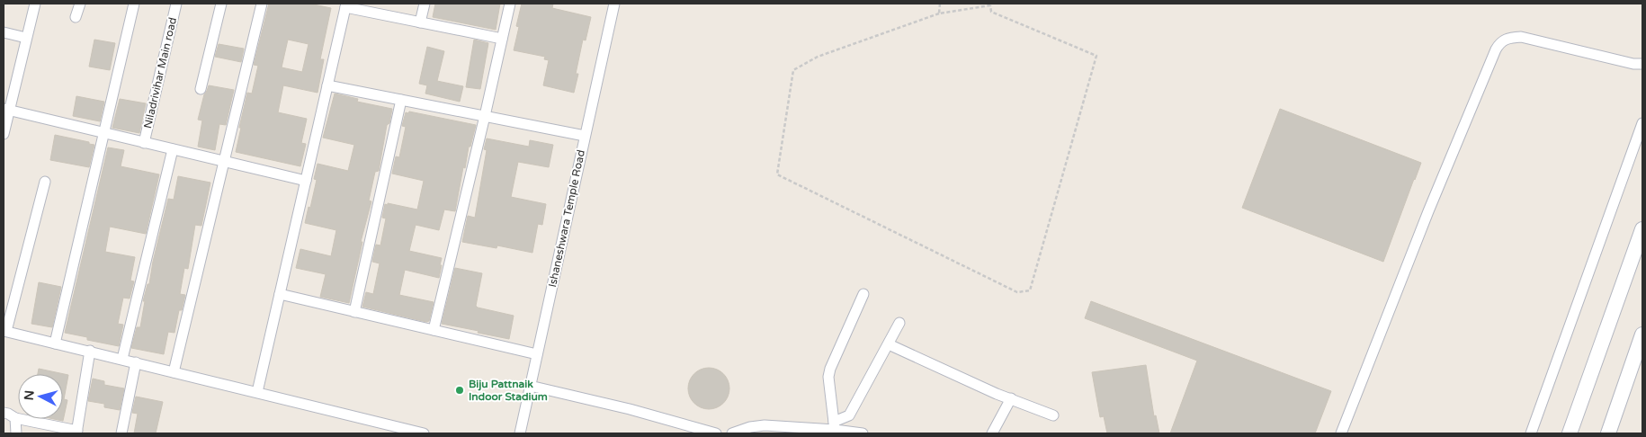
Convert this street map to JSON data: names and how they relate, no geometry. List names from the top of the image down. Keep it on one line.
{"streets":{"street":["Niladrivihar Main road","Ishaneshwara Temple Road"]},"places":["Biju Pattnaik Indoor Stadium"],"north":"left"}
